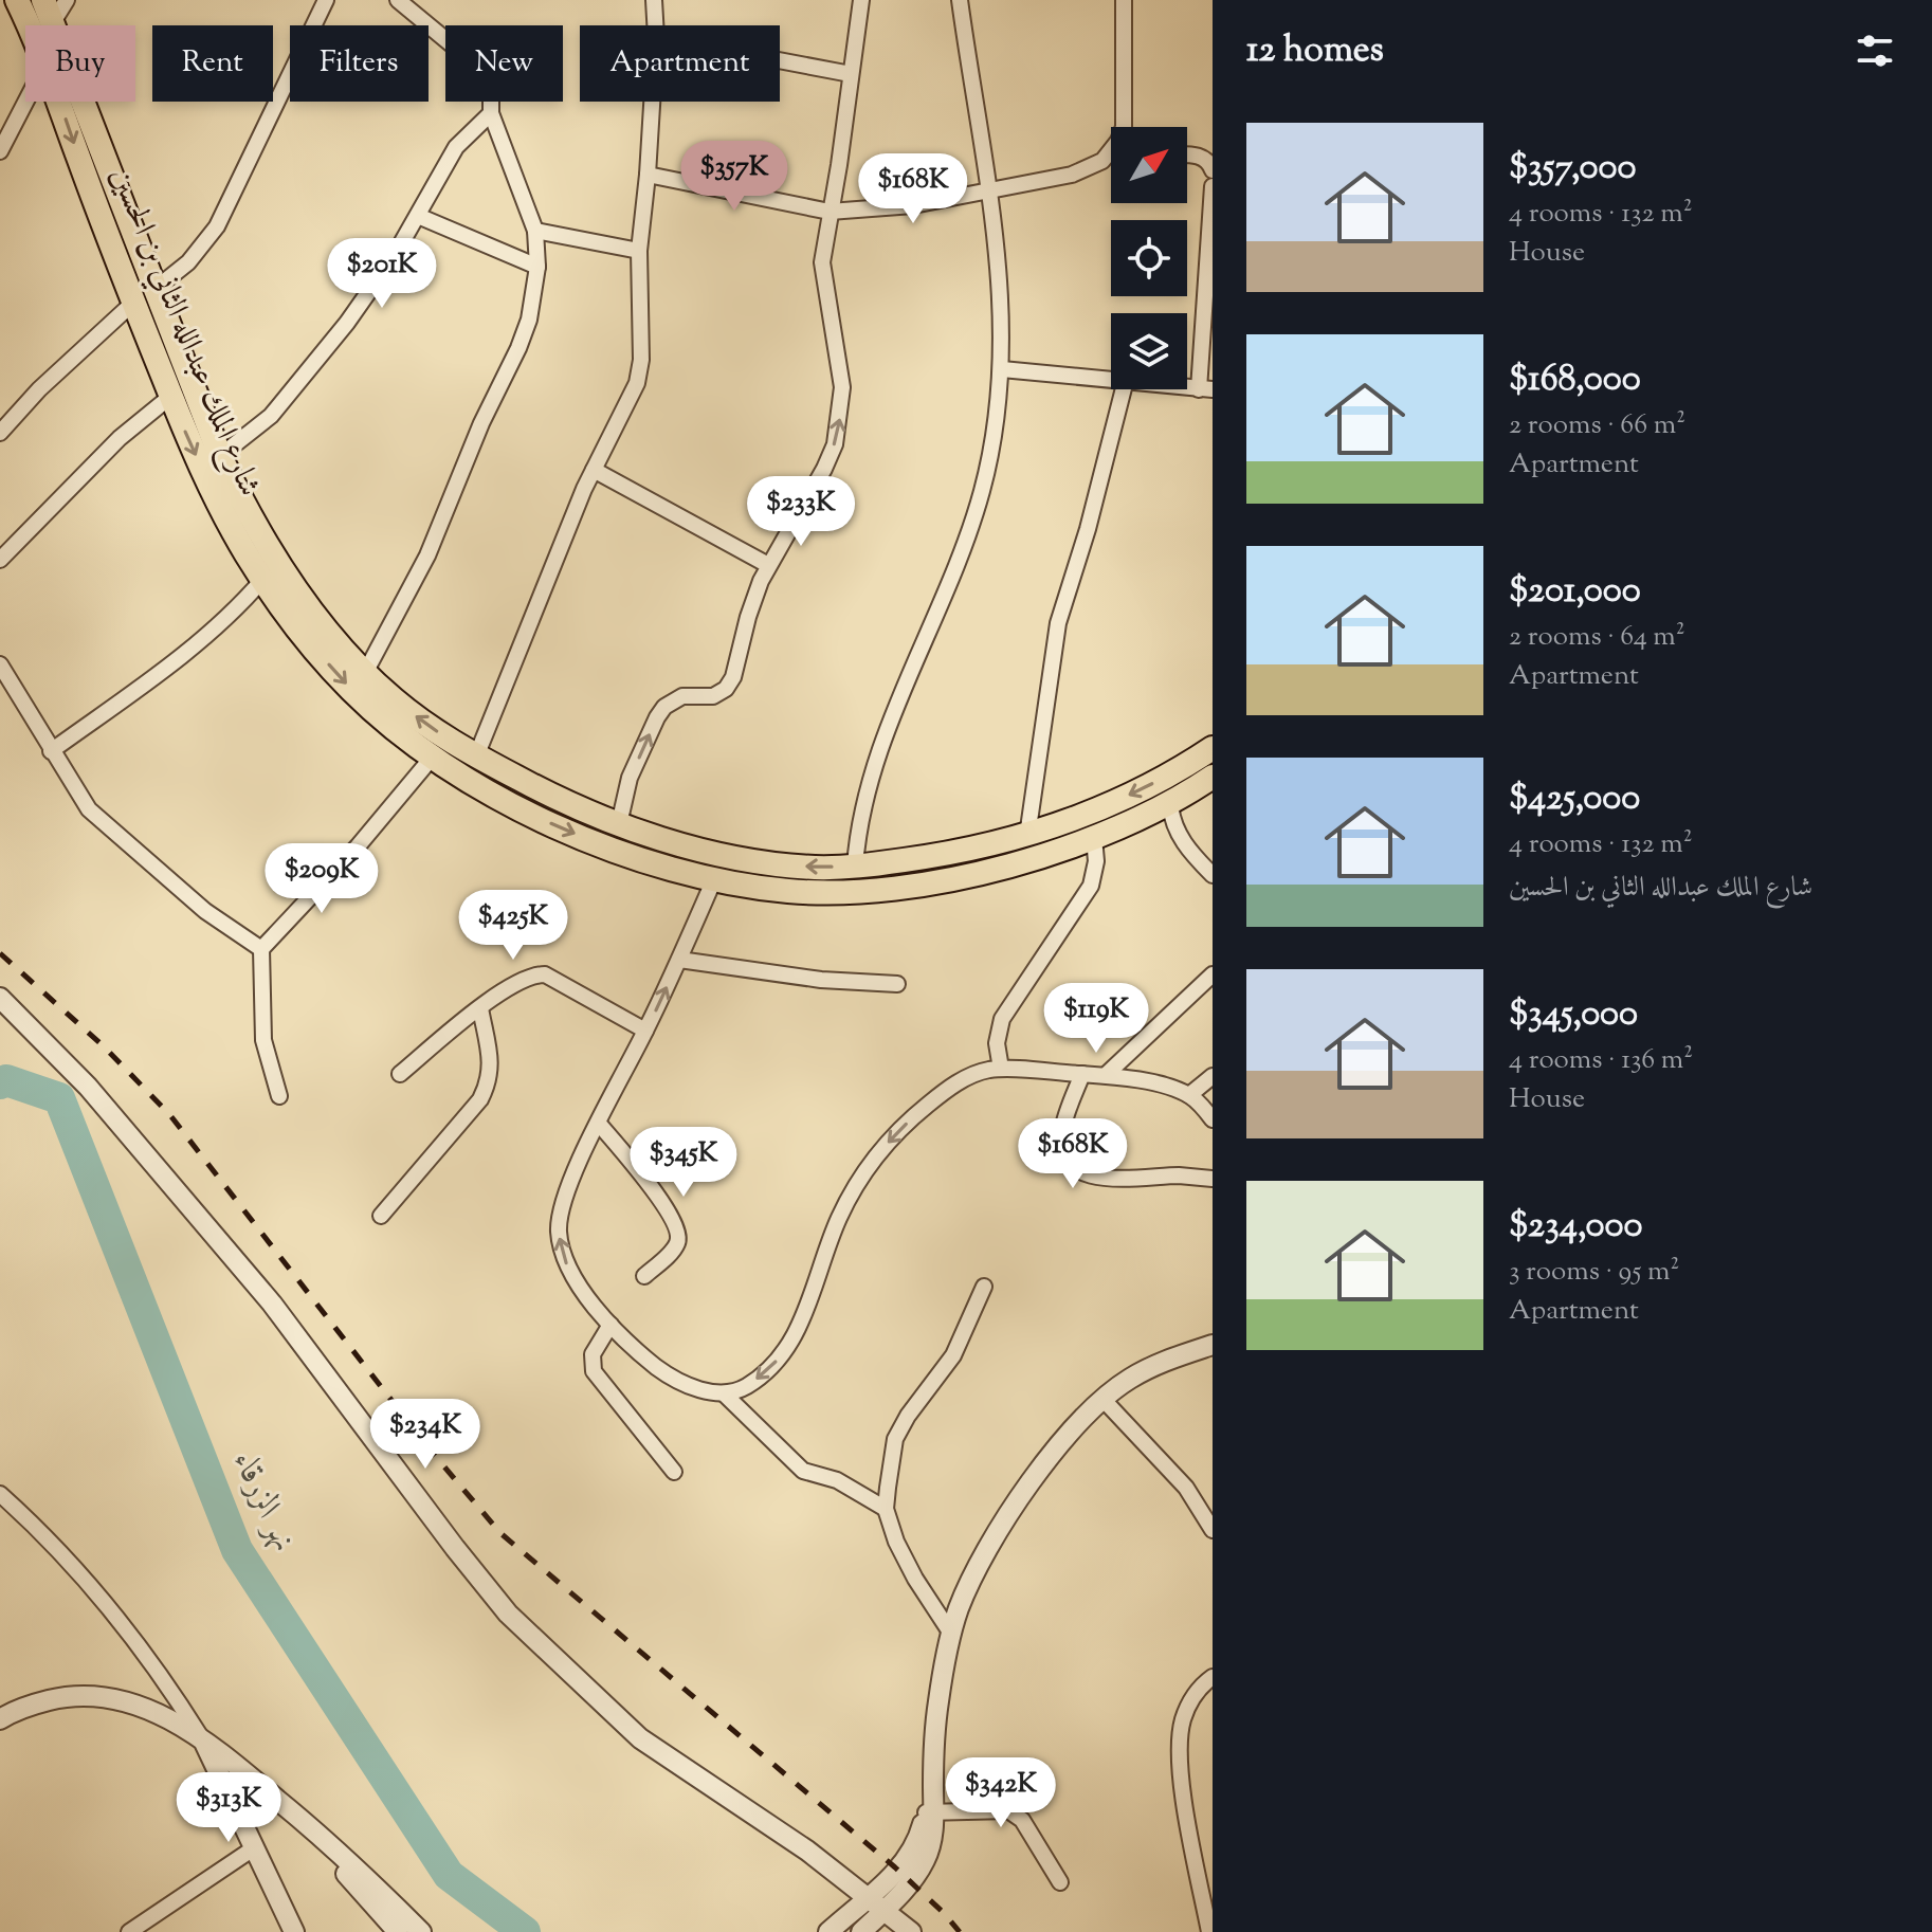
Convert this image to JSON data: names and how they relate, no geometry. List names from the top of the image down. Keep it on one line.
{"streets":{"main road":["شارع الملك عبدالله الثاني بن الحسين"]},"water":["نهر الزرقاء"],"north":"top right","page":{"heading":"12 homes","chip":["Buy","Rent","Filters","New","Apartment"],"list":[{"name":"$357,000","note":"4 rooms · 132 m² · House"},{"name":"$168,000","note":"2 rooms · 66 m² · Apartment"},{"name":"$201,000","note":"2 rooms · 64 m² · Apartment"},{"name":"$425,000","note":"4 rooms · 132 m² · شارع الملك عبدالله الثاني بن الحسين"},{"name":"$345,000","note":"4 rooms · 136 m² · House"},{"name":"$234,000","note":"3 rooms · 95 m² · Apartment"}],"price":["$357K","$168K","$201K","$233K","$209K","$425K","$119K","$168K","$345K","$234K","$342K","$313K"]}}
